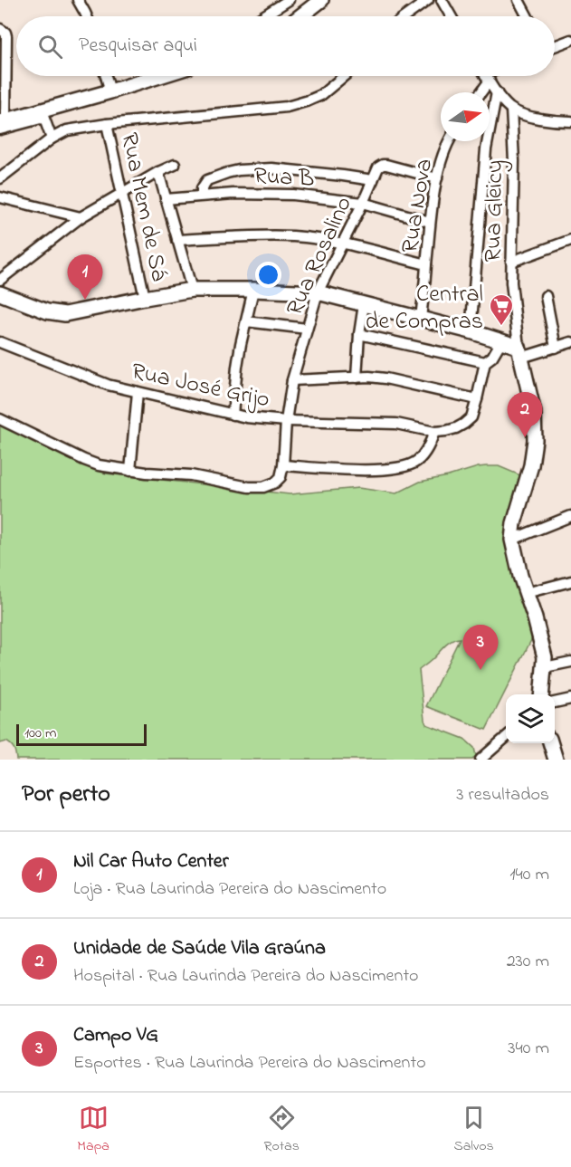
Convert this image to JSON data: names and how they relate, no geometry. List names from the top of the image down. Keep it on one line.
{"streets":{"street":["Rua B","Rua Nova","Rua Mem de Sá","Rua Gleicy","Rua Rosalino","Rua José Grijo"]},"crossings":[["Rua B","Rua Nova"],["Rua B","Rua Rosalino"],["Rua Nova","Rua Rosalino"],["Rua Rosalino","Rua José Grijo"]],"places":{"supermarket":["Central de Compras"]},"scale_bar":"100 m","north":"right","page":{"search":"Pesquisar aqui","pins":["1","2","3"],"scale":"100 m","heading":["Por perto","3 resultados"],"list":[{"mark":"1","name":"Nil Car Auto Center","note":"Loja · Rua Laurinda Pereira do Nascimento","value":"140 m"},{"mark":"2","name":"Unidade de Saúde Vila Graúna","note":"Hospital · Rua Laurinda Pereira do Nascimento","value":"230 m"},{"mark":"3","name":"Campo VG","note":"Esportes · Rua Laurinda Pereira do Nascimento","value":"340 m"}],"nav":["Mapa","Rotas","Salvos"]}}
